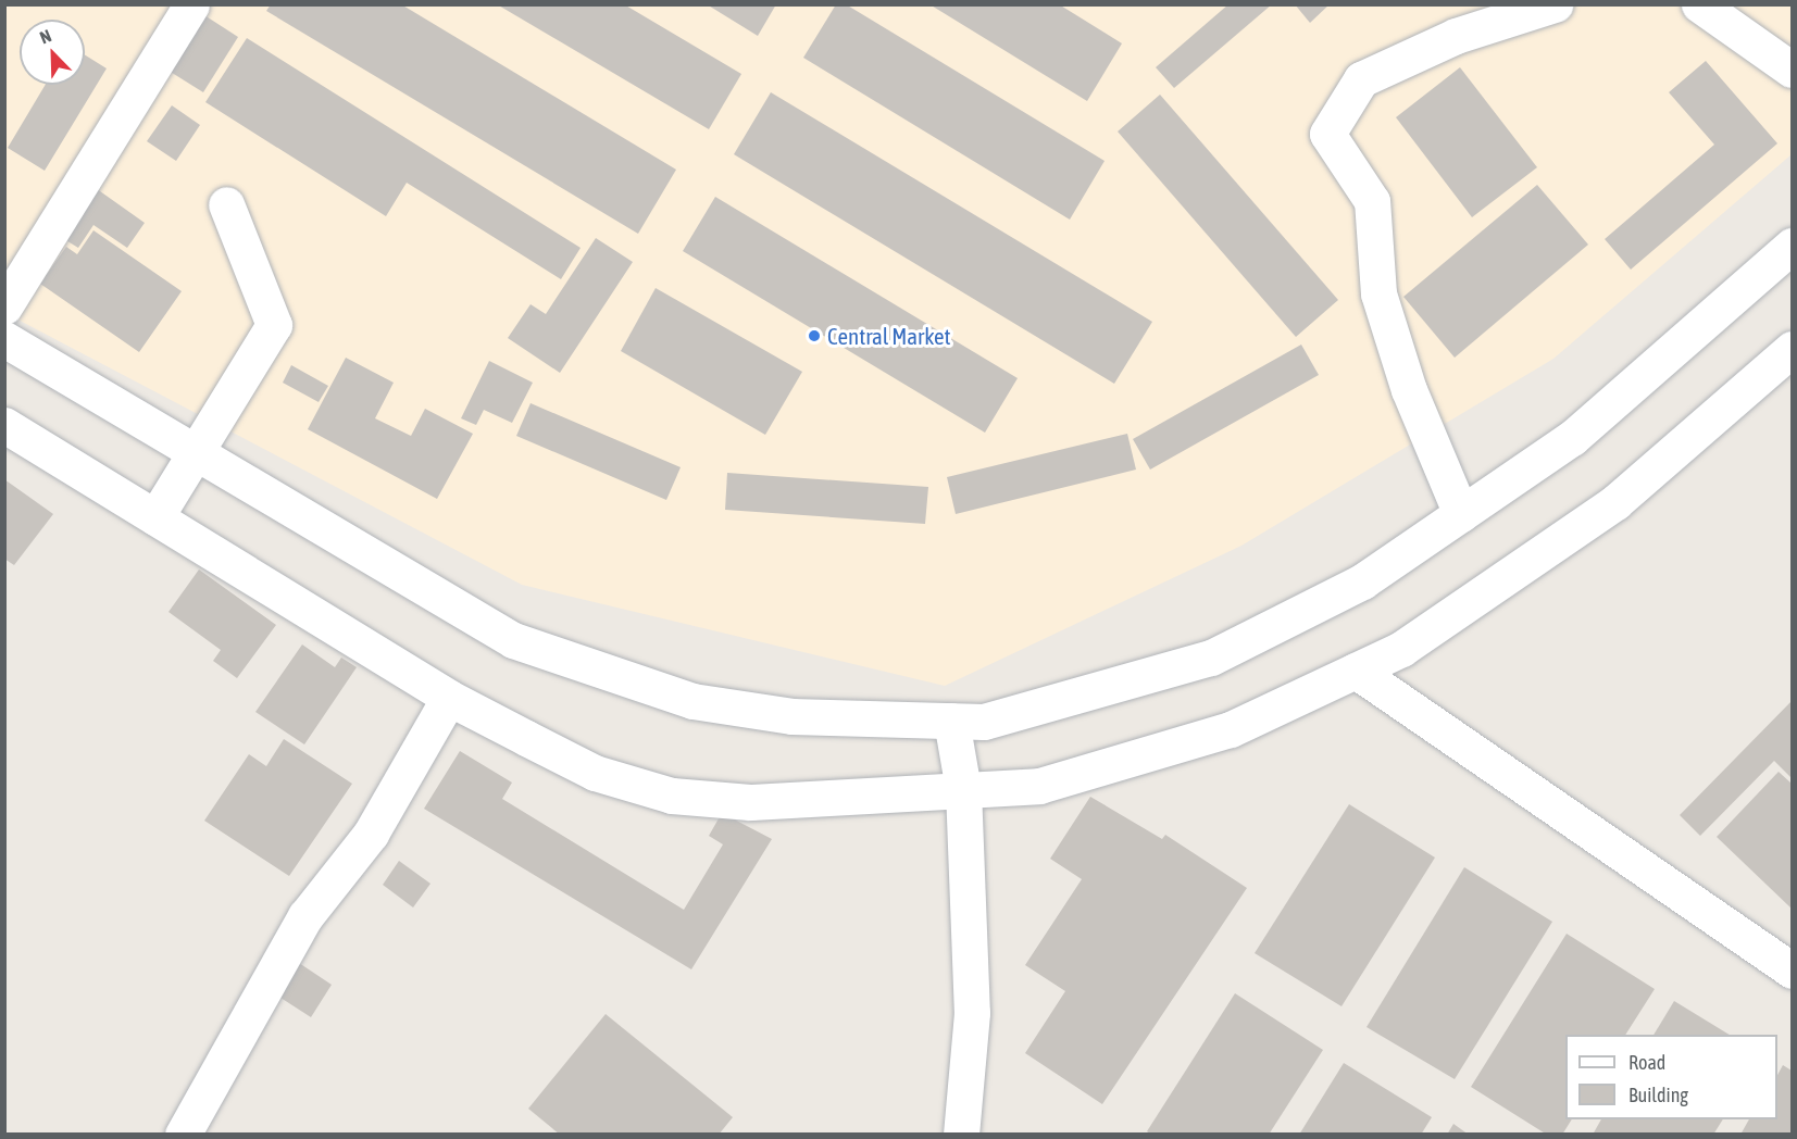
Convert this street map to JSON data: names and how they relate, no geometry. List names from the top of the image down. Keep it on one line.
{"places":["Central Market"],"legend":["Road","Building"],"north":"top left"}
